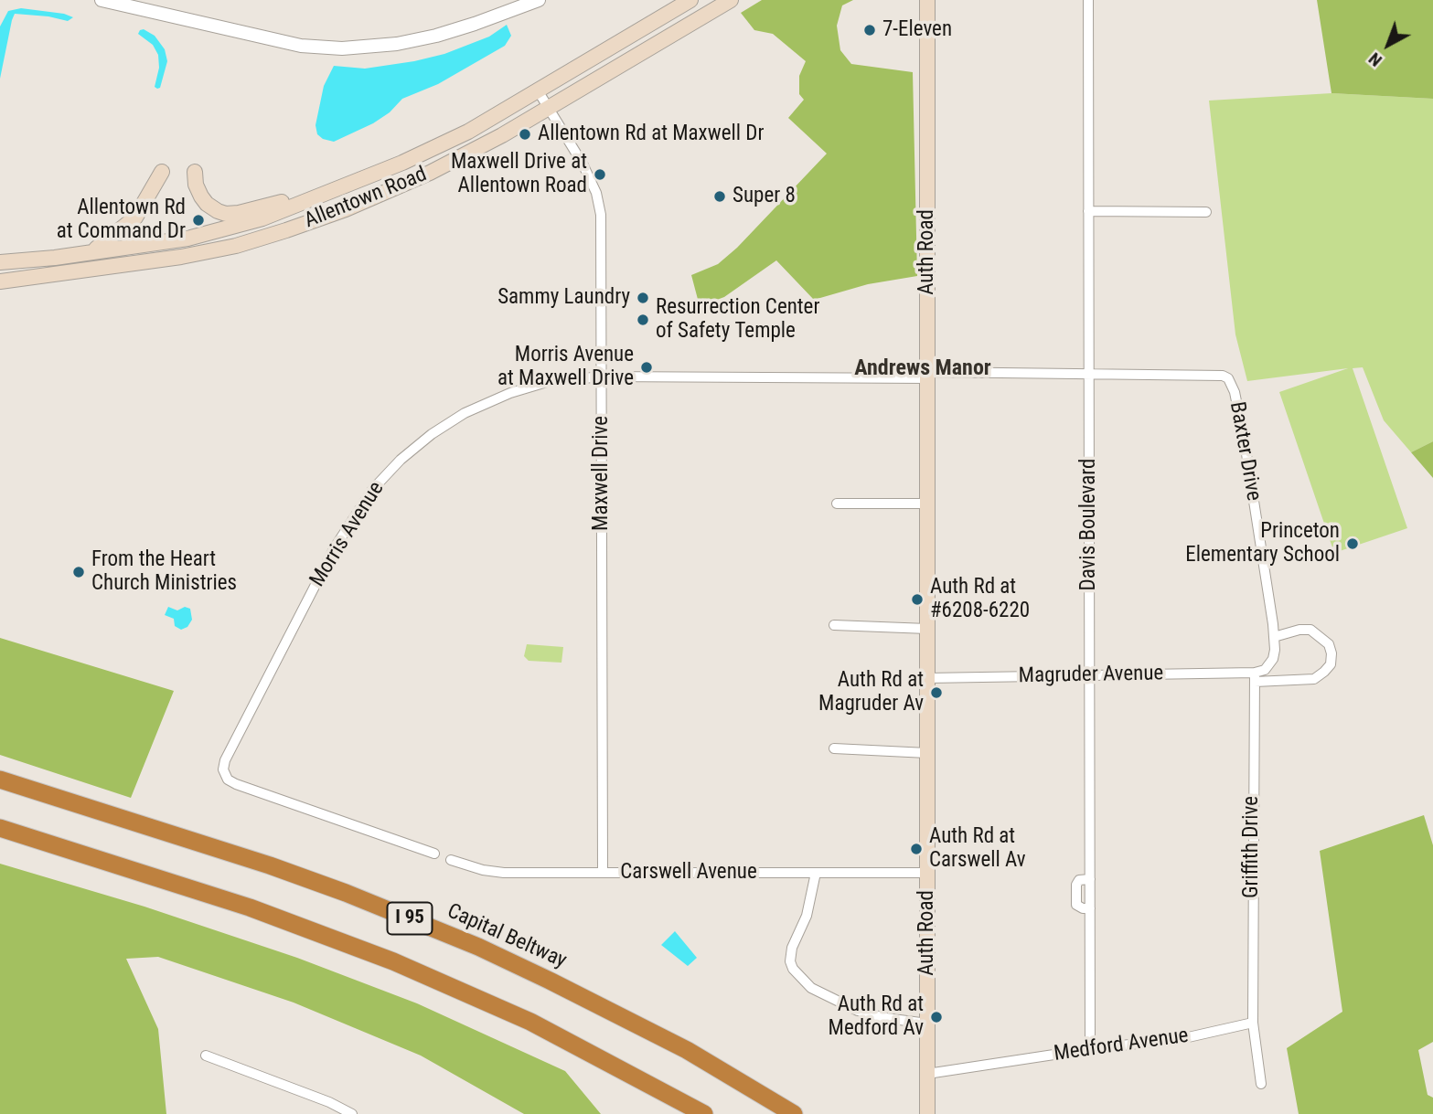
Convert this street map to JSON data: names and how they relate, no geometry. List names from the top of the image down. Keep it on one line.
{"streets":{"highway":["I 95","Capital Beltway"],"main road":["Allentown Road","Auth Road"],"street":["Baxter Drive","Maxwell Drive","Davis Boulevard","Morris Avenue","Magruder Avenue","Griffith Drive","Carswell Avenue","Medford Avenue"]},"crossings":[["Allentown Road","Maxwell Drive"],["Auth Road","Morris Avenue"],["Auth Road","Magruder Avenue"],["Auth Road","Carswell Avenue"],["Auth Road","Medford Avenue"],["Baxter Drive","Morris Avenue"],["Baxter Drive","Magruder Avenue"],["Baxter Drive","Griffith Drive"],["Maxwell Drive","Morris Avenue"],["Maxwell Drive","Carswell Avenue"],["Davis Boulevard","Morris Avenue"],["Davis Boulevard","Magruder Avenue"],["Davis Boulevard","Medford Avenue"],["Magruder Avenue","Griffith Drive"],["Griffith Drive","Medford Avenue"]],"districts":["Andrews Manor"],"places":["7-Eleven","Allentown Rd at Maxwell Dr","Maxwell Drive at Allentown Road","Super 8","Allentown Rd at Command Dr","Sammy Laundry","Resurrection Center of Safety Temple","Morris Avenue at Maxwell Drive","Princeton Elementary School","From the Heart Church Ministries","Auth Rd at #6208-6220","Auth Rd at Magruder Av","Auth Rd at Carswell Av","Auth Rd at Medford Av"],"north":"bottom left"}
